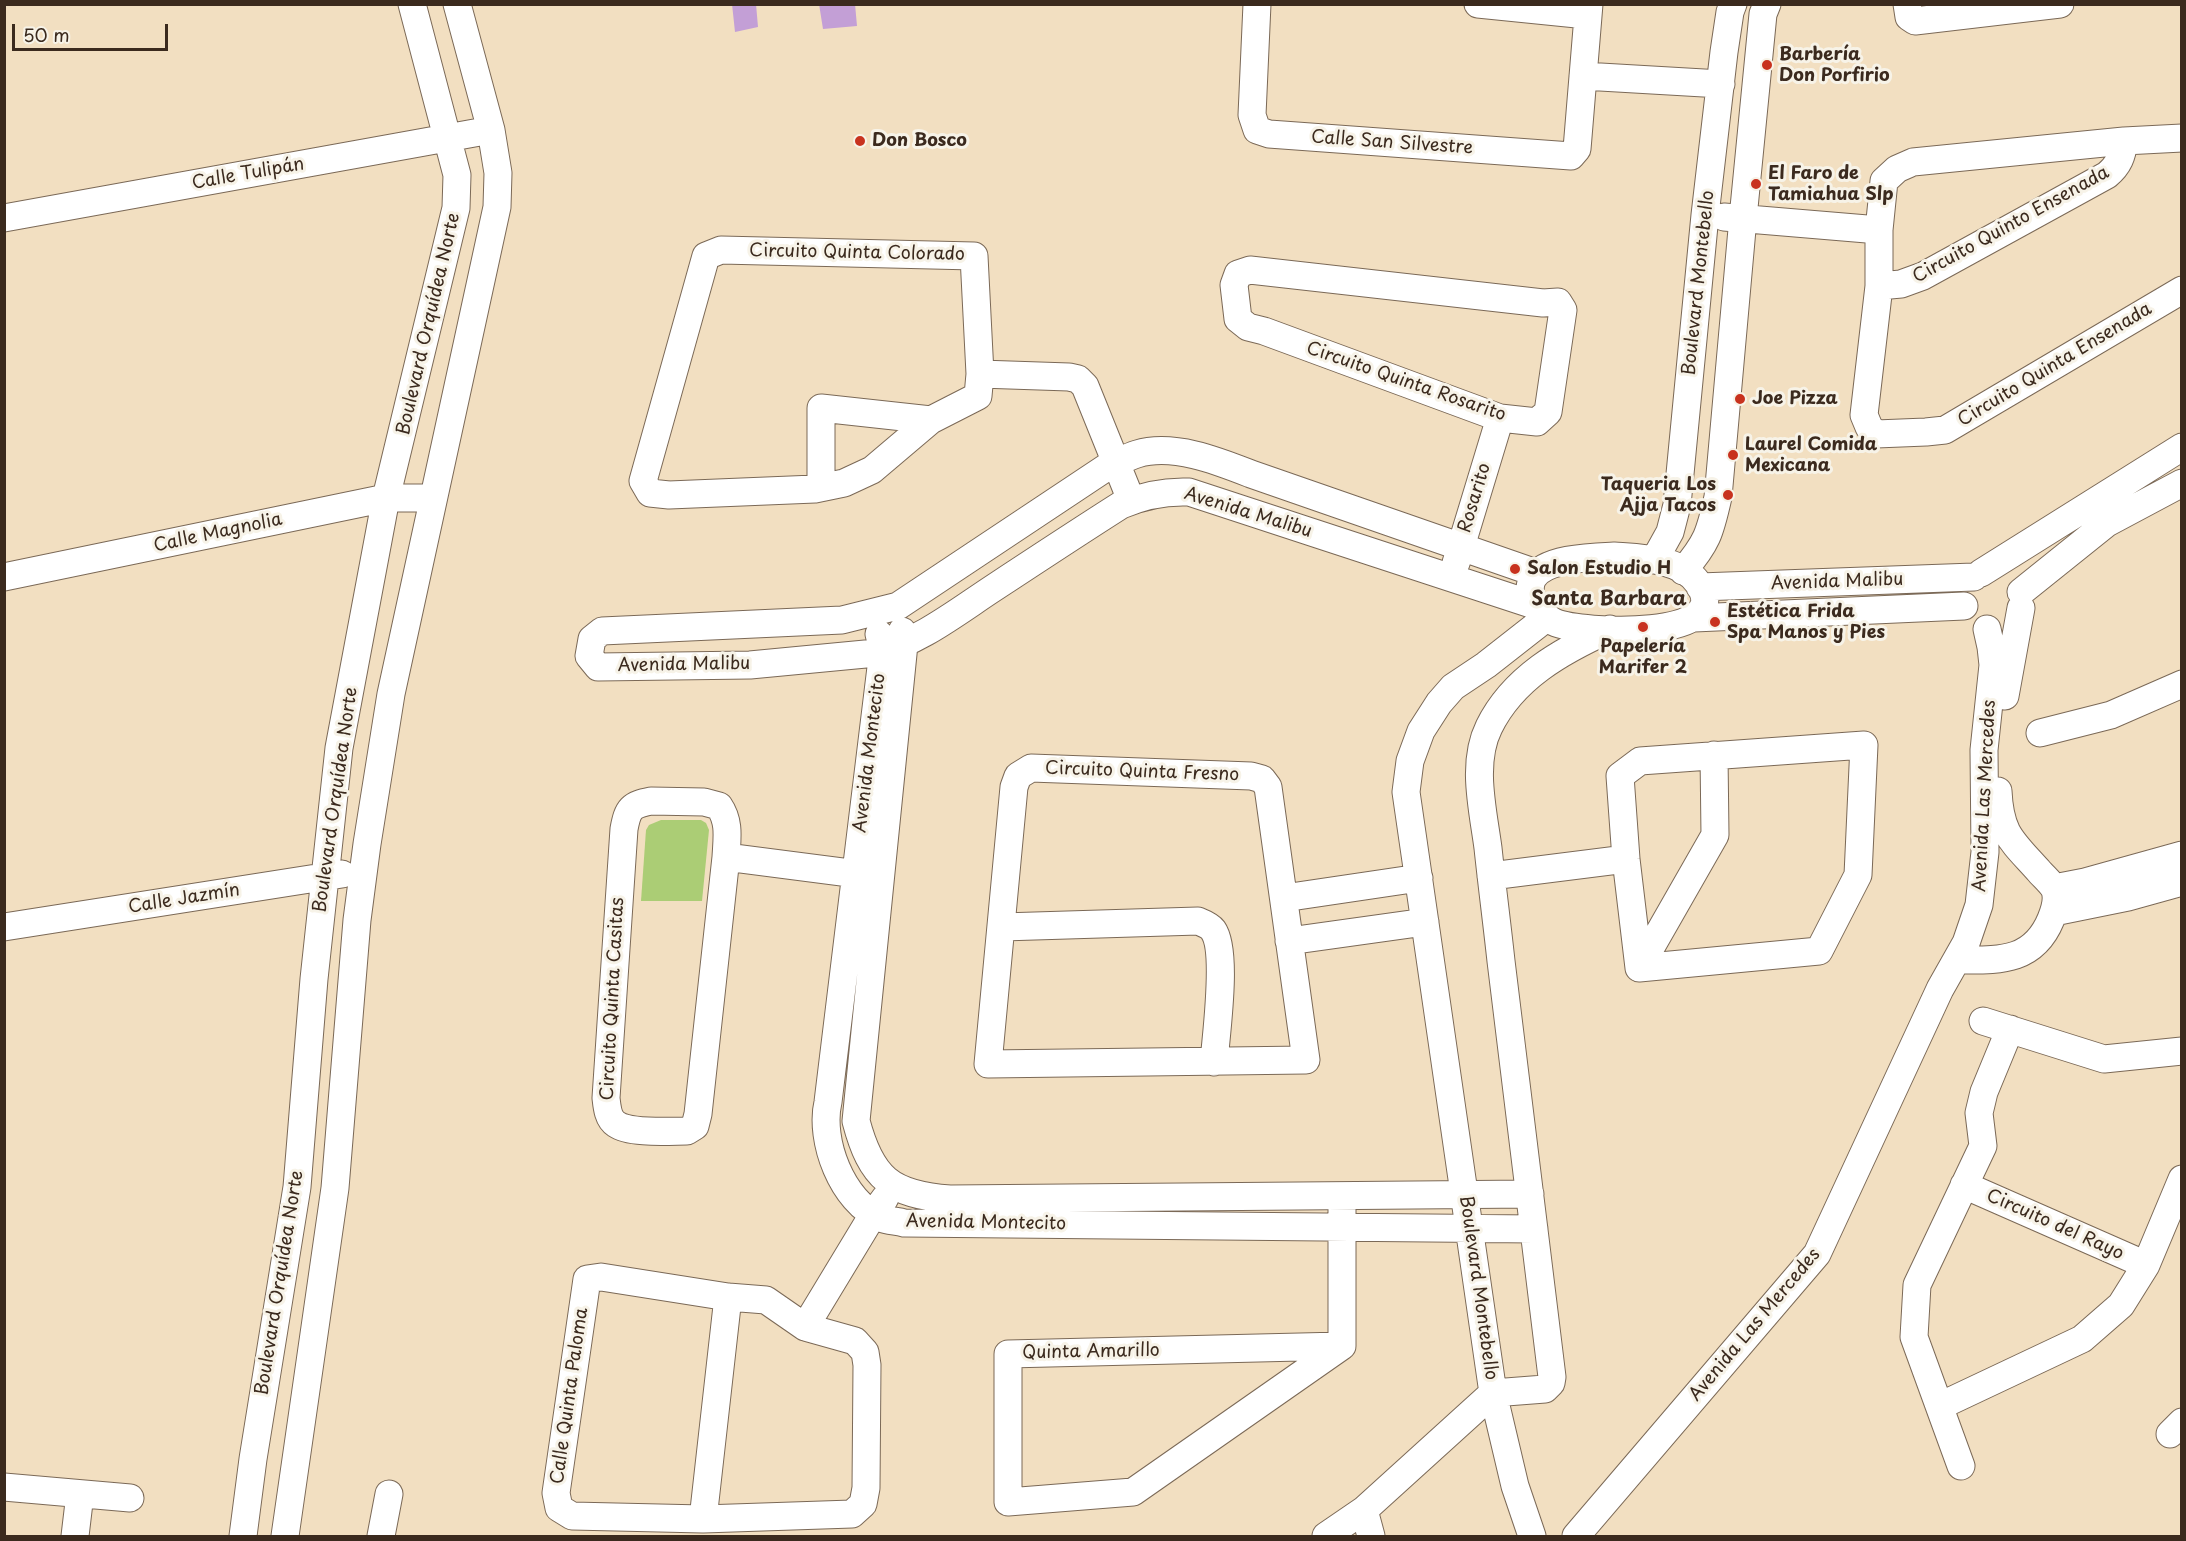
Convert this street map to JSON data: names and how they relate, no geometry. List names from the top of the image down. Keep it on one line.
{"streets":{"street":["Calle San Silvestre","Calle Tulipán","Circuito Quinto Ensenada","Circuito Quinta Colorado","Boulevard Montebello","Boulevard Orquídea Norte","Circuito Quinta Ensenada","Circuito Quinta Rosarito","Rosarito","Avenida Malibu","Calle Magnolia","Avenida Montecito","Circuito Quinta Fresno","Avenida Las Mercedes","Calle Jazmín","Circuito Quinta Casitas","Circuito del Rayo","Quinta Amarillo","Calle Quinta Paloma"]},"crossings":[["Calle Tulipán","Boulevard Orquídea Norte"],["Circuito Quinto Ensenada","Circuito Quinta Ensenada"],["Boulevard Montebello","Avenida Malibu"],["Boulevard Montebello","Avenida Montecito"],["Boulevard Orquídea Norte","Calle Magnolia"],["Boulevard Orquídea Norte","Calle Jazmín"],["Circuito Quinta Rosarito","Rosarito"],["Rosarito","Avenida Malibu"],["Avenida Malibu","Avenida Montecito"],["Avenida Malibu","Avenida Las Mercedes"]],"districts":["Santa Barbara"],"places":["Barbería Don Porfirio","Don Bosco","El Faro de Tamiahua Slp","Joe Pizza","Laurel Comida Mexicana","Taqueria Los Ajja Tacos","Salon Estudio H","Estética Frida Spa Manos y Pies","Papelería Marifer 2"],"scale_bar":"50 m"}
